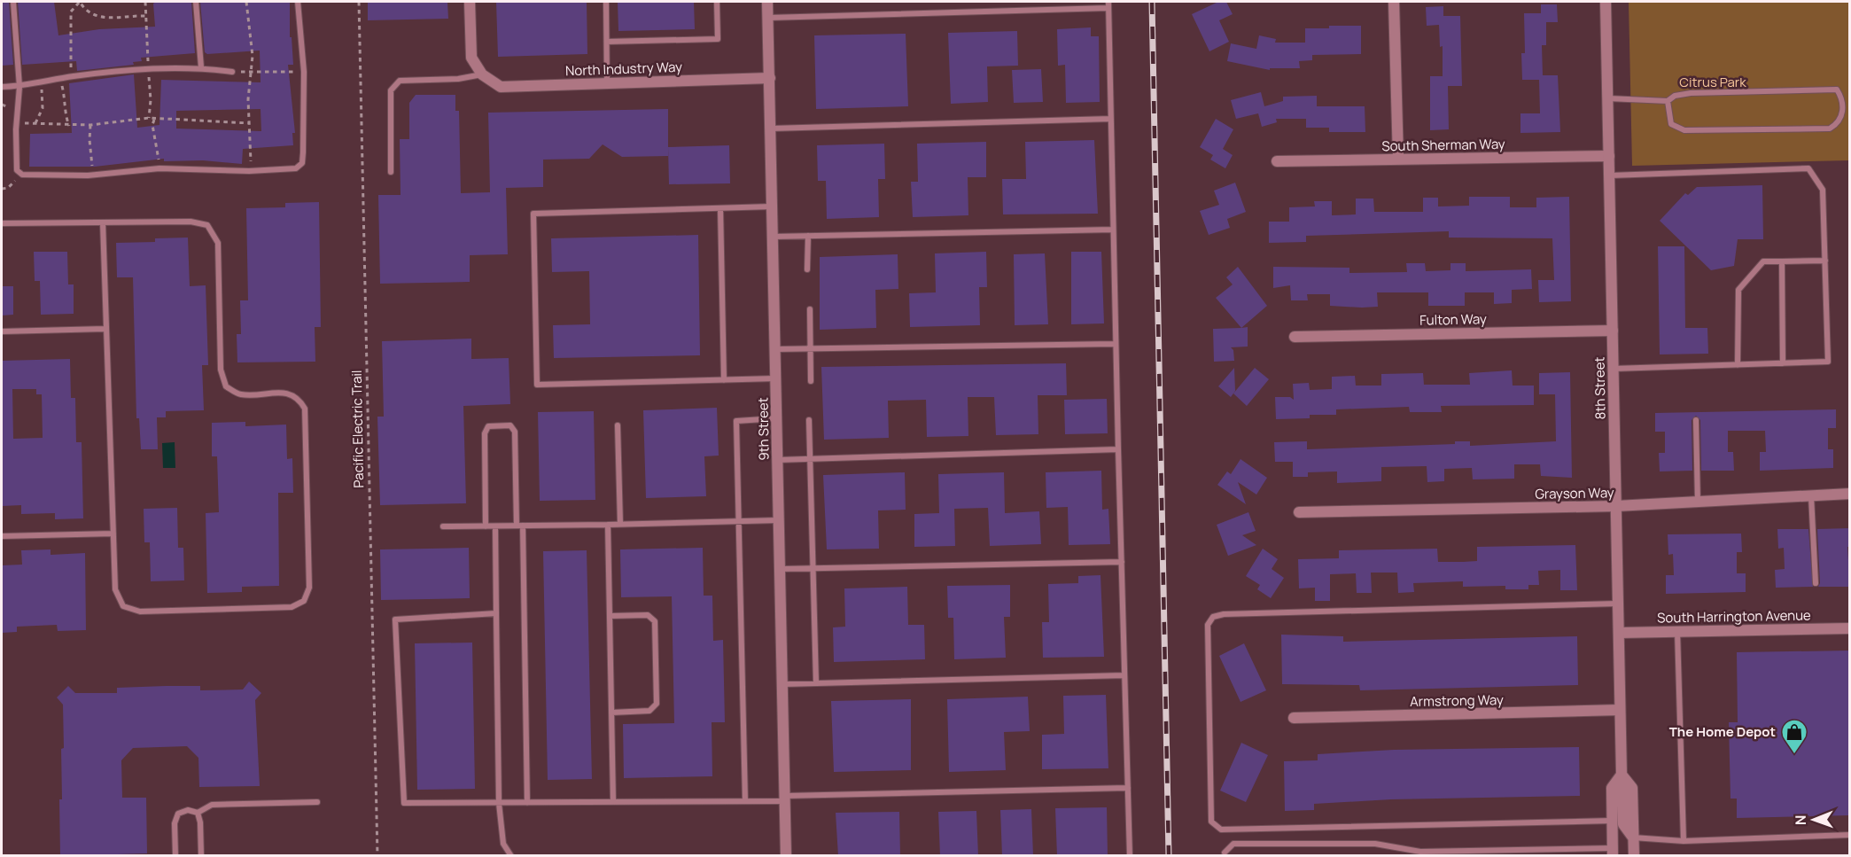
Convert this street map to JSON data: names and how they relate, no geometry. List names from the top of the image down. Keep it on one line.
{"streets":{"street":["North Industry Way","South Sherman Way","Fulton Way","8th Street","9th Street","Grayson Way","South Harrington Avenue","Armstrong Way"],"path":["Pacific Electric Trail"]},"crossings":[["North Industry Way","9th Street"],["South Sherman Way","8th Street"],["Fulton Way","8th Street"],["8th Street","Grayson Way"],["8th Street","South Harrington Avenue"],["8th Street","Armstrong Way"]],"parks":["Citrus Park"],"places":{"shop":["The Home Depot"]},"north":"left"}
